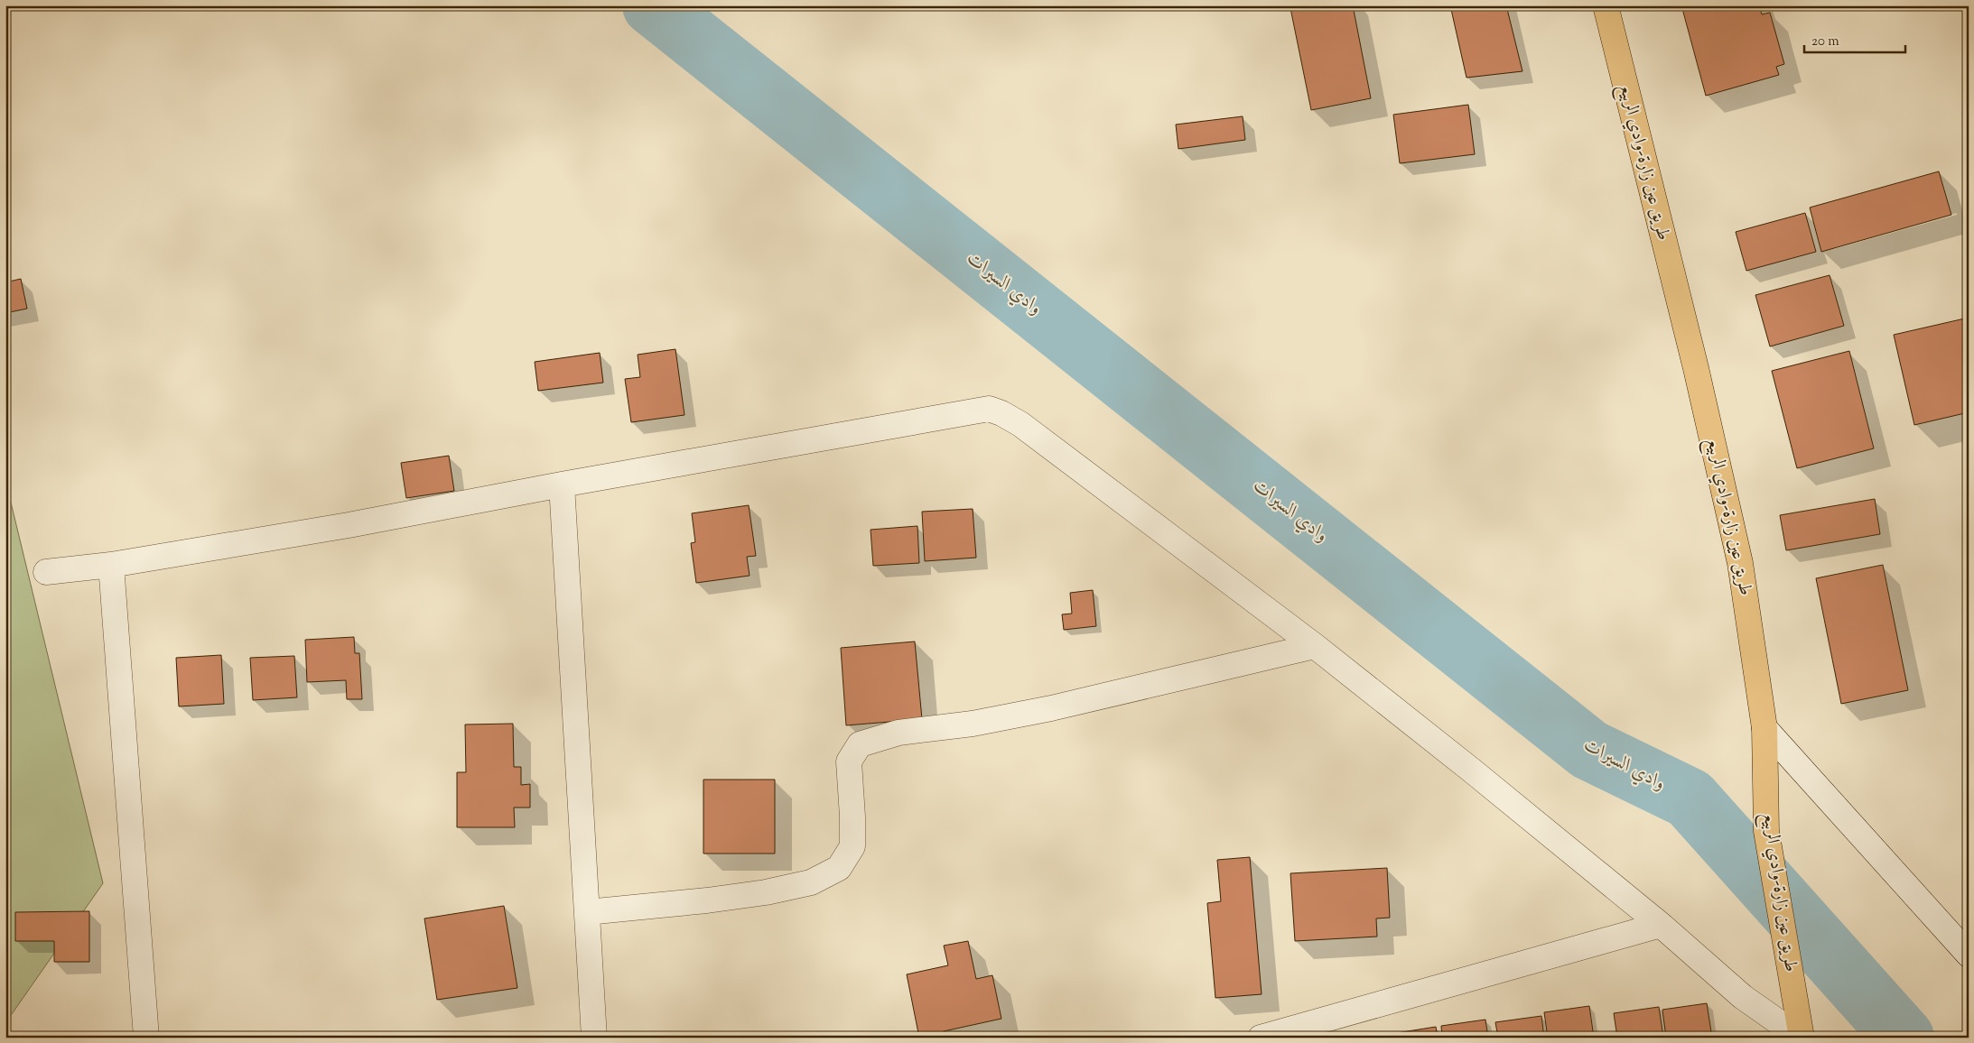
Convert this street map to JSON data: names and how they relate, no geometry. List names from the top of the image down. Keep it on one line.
{"streets":{"main road":["طريق عين زارة-وادي الربيع"]},"water":["وادي السيرات"],"scale_bar":"20 m"}
